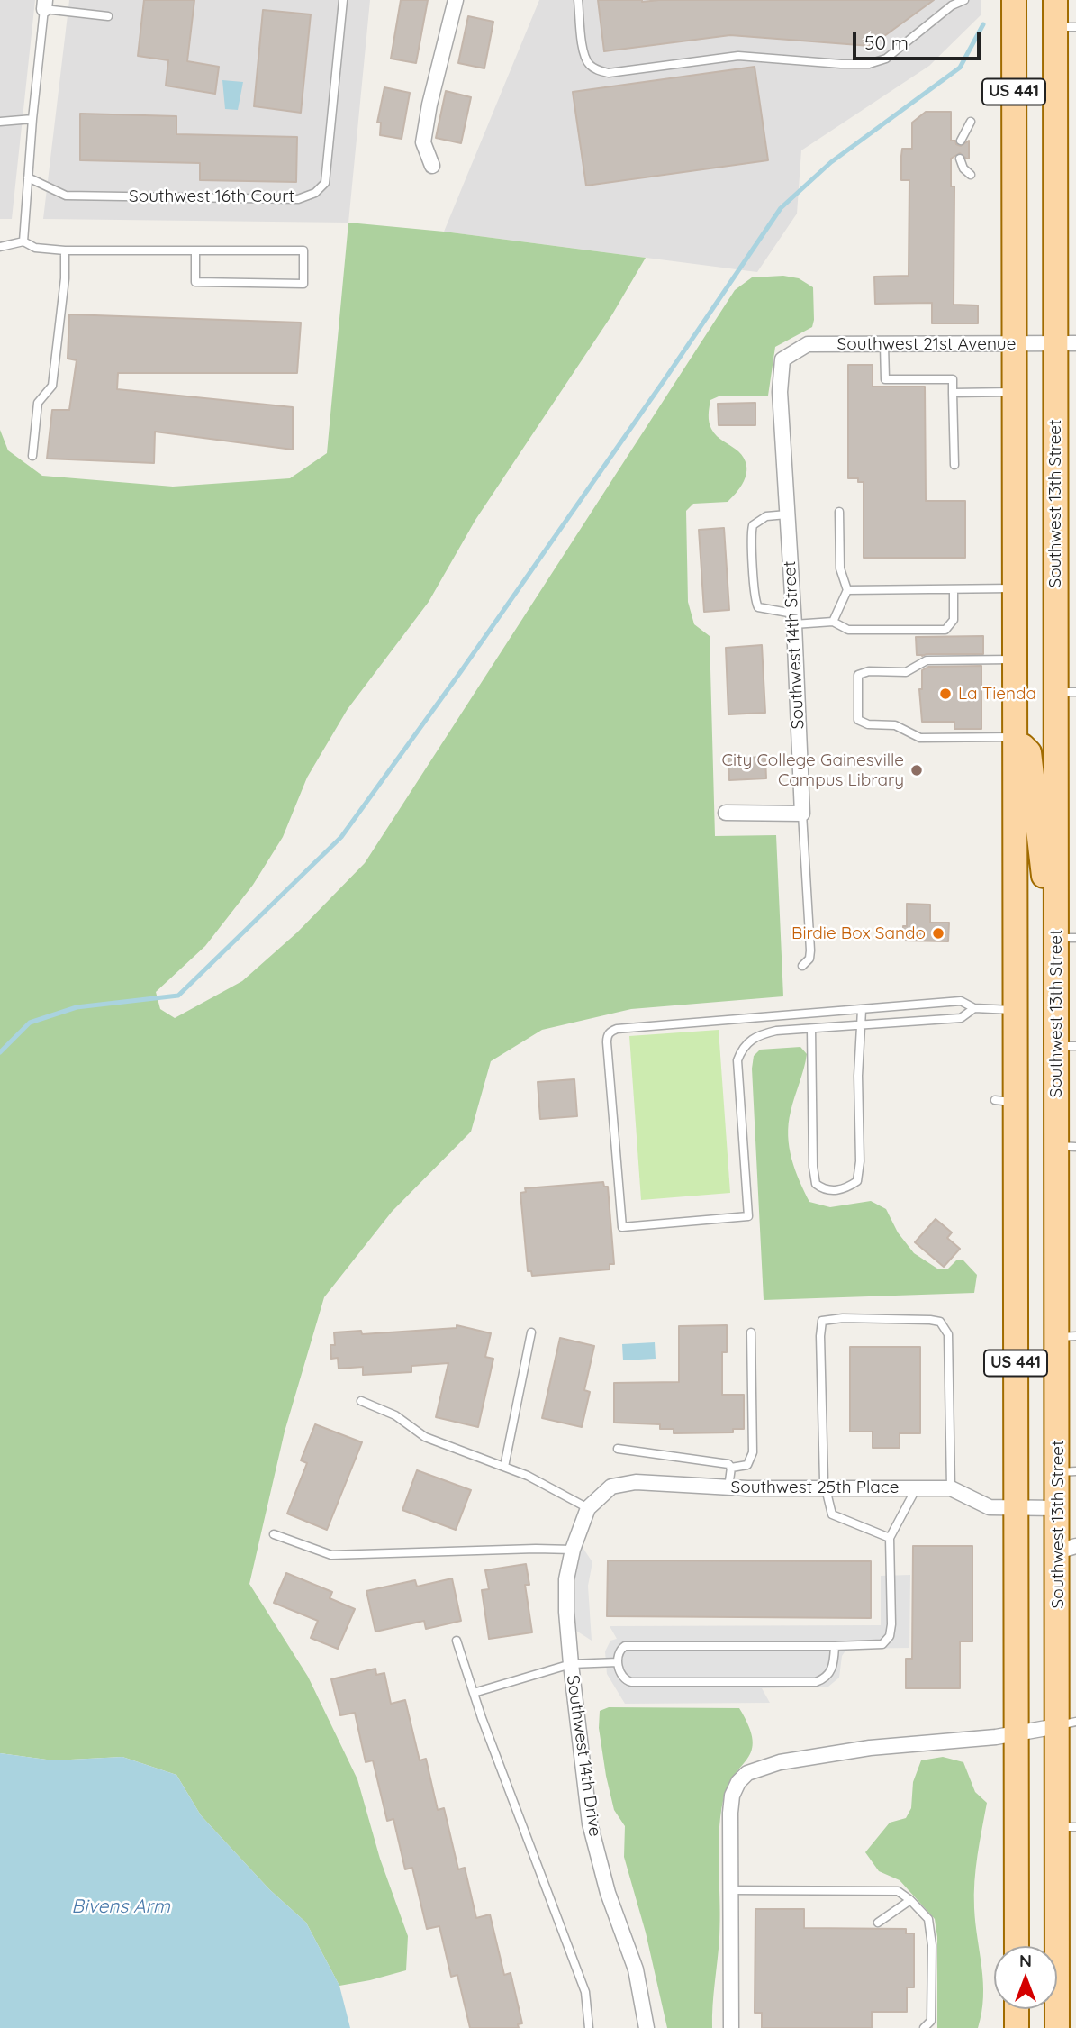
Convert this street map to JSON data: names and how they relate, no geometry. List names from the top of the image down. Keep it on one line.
{"streets":{"main road":["US 441","Southwest 13th Street"],"street":["Southwest 21st Avenue","Southwest 14th Street","Southwest 25th Place","Southwest 14th Drive"],"lane":["Southwest 16th Court"]},"crossings":[["US 441","Southwest 21st Avenue"],["US 441","Southwest 25th Place"],["Southwest 21st Avenue","Southwest 13th Street"],["Southwest 21st Avenue","Southwest 14th Street"],["Southwest 13th Street","Southwest 25th Place"],["Southwest 25th Place","Southwest 14th Drive"]],"water":["Bivens Arm"],"places":["La Tienda","City College Gainesville Campus Library","Birdie Box Sando"],"scale_bar":"50 m","north":"top"}
